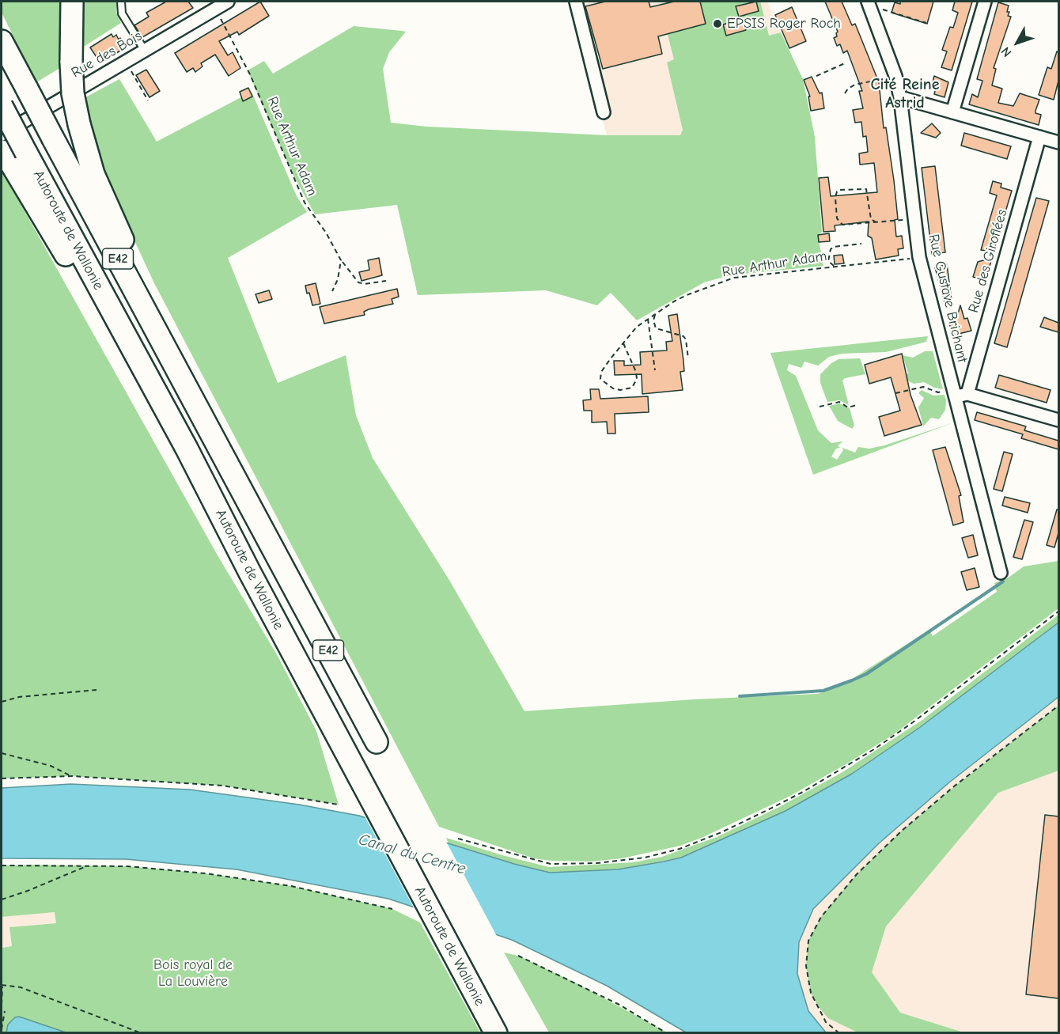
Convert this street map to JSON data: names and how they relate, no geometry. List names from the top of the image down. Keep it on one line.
{"streets":{"highway":["Autoroute de Wallonie","E42"],"street":["Rue des Bois","Rue des Giroflées","Rue Gustave Brichant"],"path":["Rue Arthur Adam"]},"crossings":[["Rue des Bois","Rue Arthur Adam"],["Rue Arthur Adam","Rue Gustave Brichant"],["Rue des Giroflées","Rue Gustave Brichant"]],"districts":["Cité Reine Astrid"],"water":["Canal du Centre"],"parks":["Bois royal de La Louvière"],"places":["EPSIS Roger Roch"],"north":"bottom left"}
